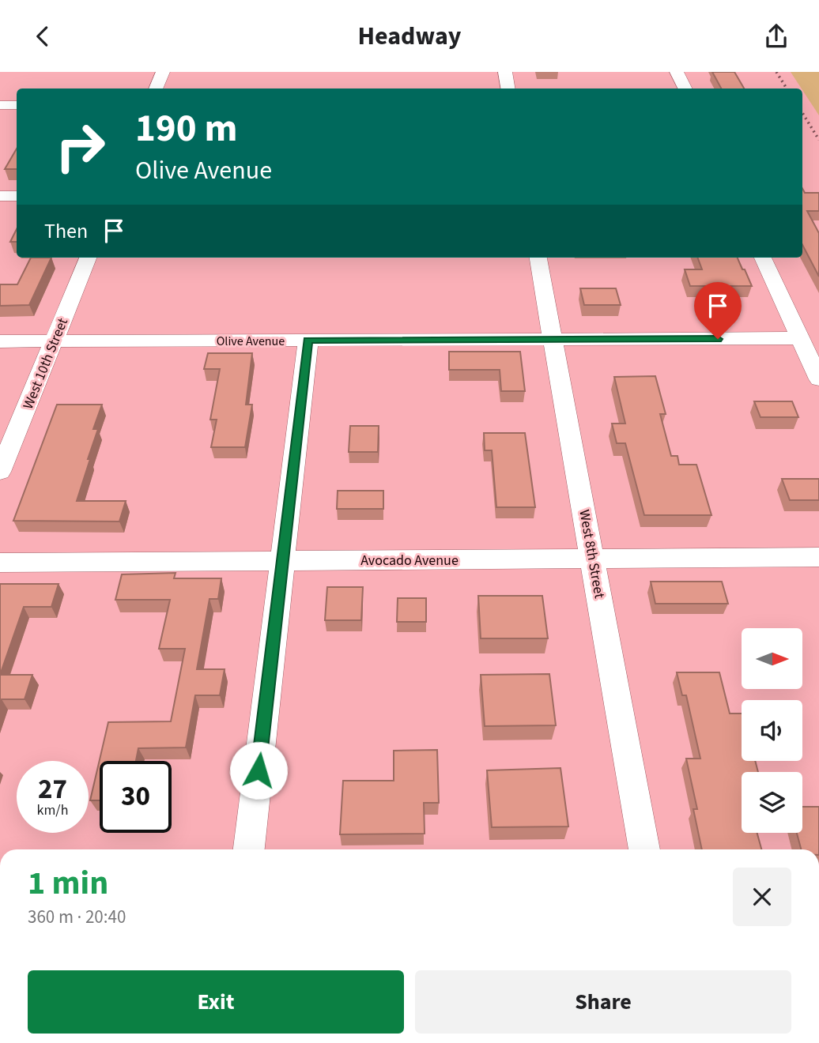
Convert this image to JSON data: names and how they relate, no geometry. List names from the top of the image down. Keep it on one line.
{"streets":{"street":["Olive Avenue","West 10th Street","West 8th Street","Avocado Avenue"]},"crossings":[["Olive Avenue","West 10th Street"],["Olive Avenue","West 8th Street"],["West 8th Street","Avocado Avenue"]],"north":"right","page":{"header":"Headway","turn":["190 m","Olive Avenue"],"then":"Then","speed":"27 km/h","limit":"30","heading":["1 min","360 m · 20:40"],"buttons":["Exit","Share"]}}
